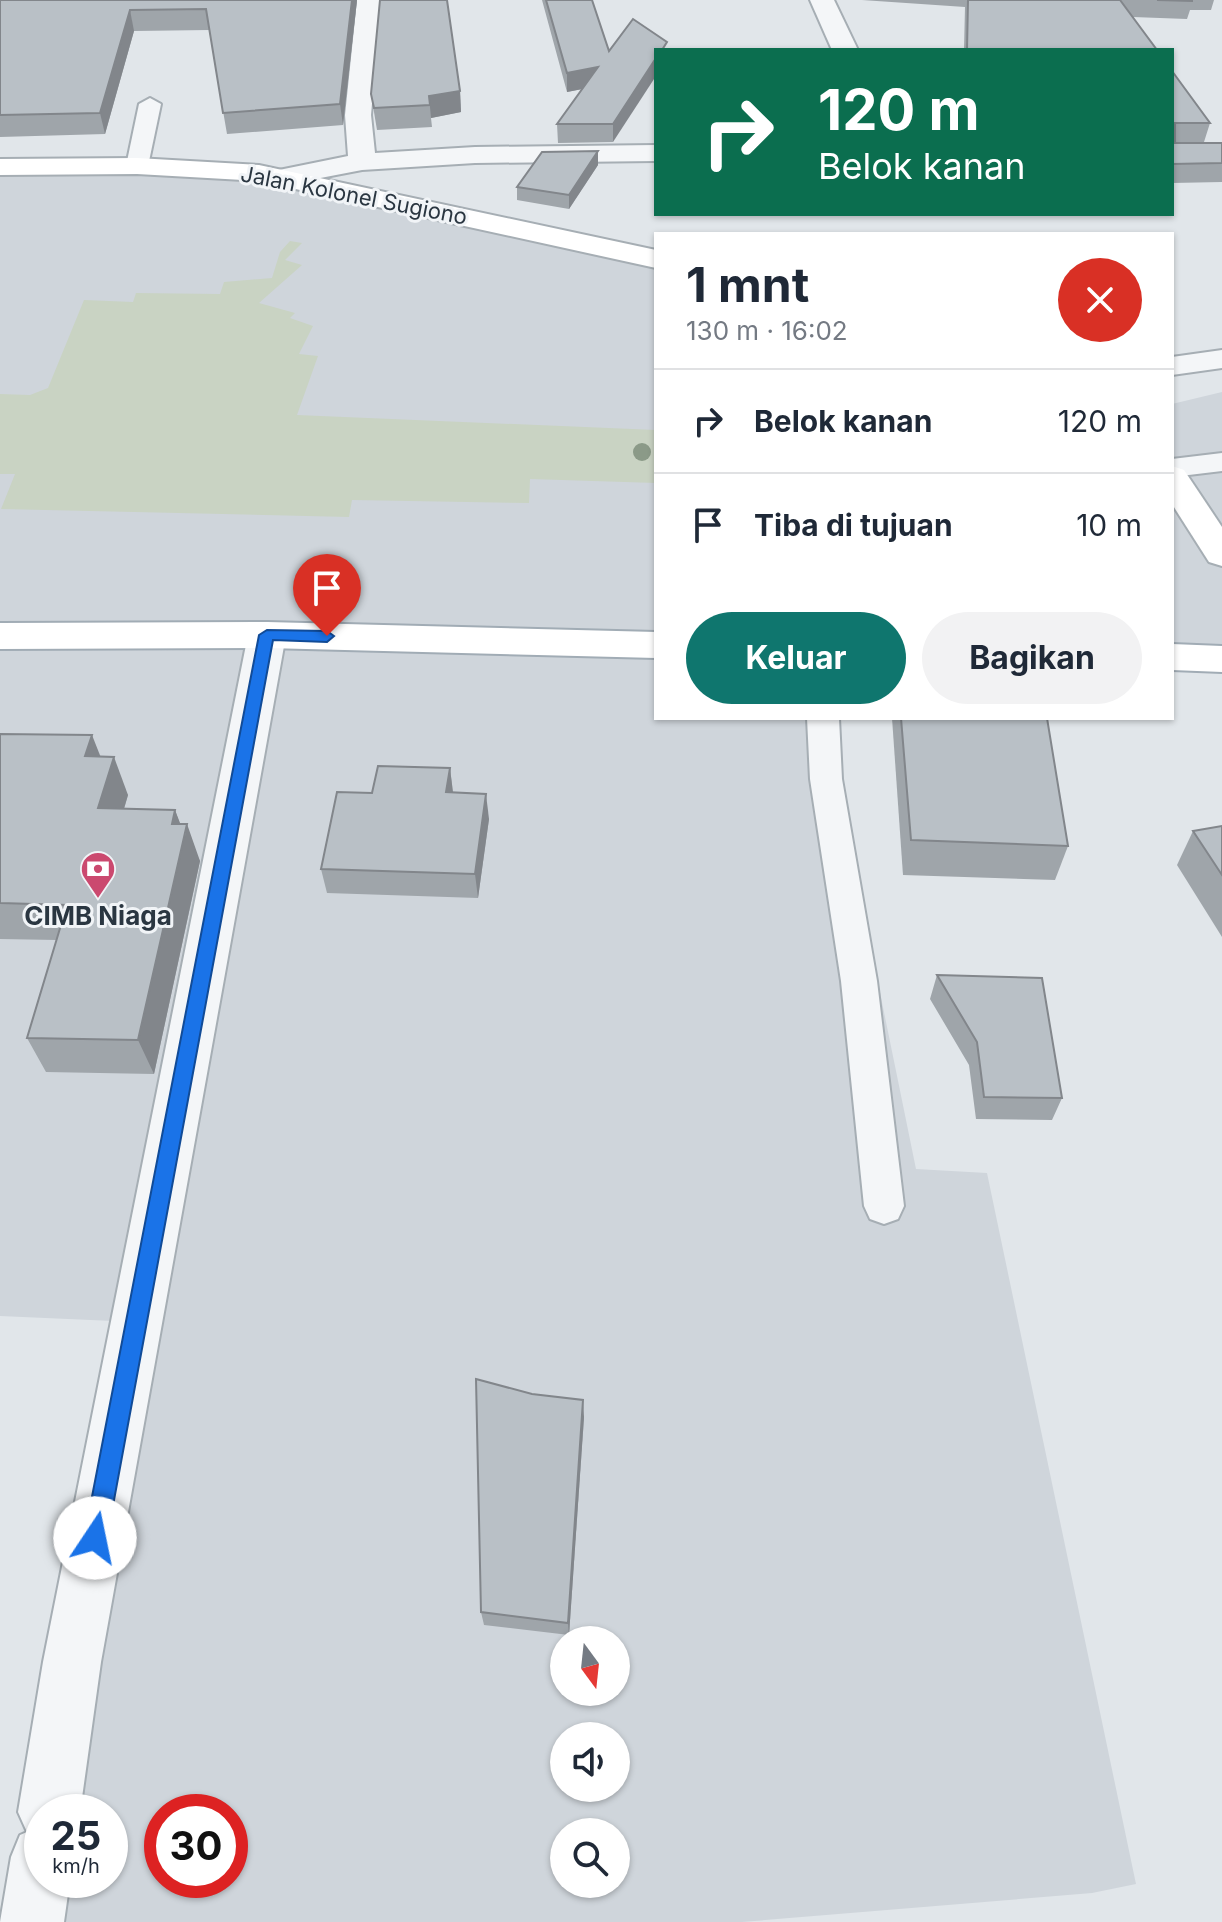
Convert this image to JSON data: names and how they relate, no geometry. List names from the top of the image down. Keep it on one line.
{"streets":{"main road":["Jalan Kolonel Sugiono"]},"places":{"bank":["CIMB Niaga"]},"north":"bottom","page":{"turn":["120 m","Belok kanan"],"heading":["1 mnt","130 m · 16:02"],"list":[{"name":"Belok kanan","value":"120 m"},{"name":"Tiba di tujuan","value":"10 m"}],"buttons":["Keluar","Bagikan"],"speed":"25 km/h","limit":"30"}}
